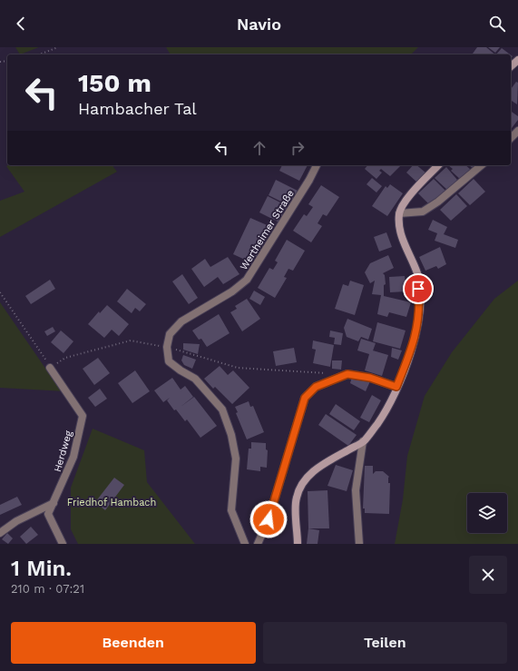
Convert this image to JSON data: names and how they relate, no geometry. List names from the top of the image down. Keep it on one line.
{"streets":{"street":["Wertheimer Straße","Herdweg"]},"parks":["Friedhof Hambach"],"page":{"header":"Navio","turn":["150 m","Hambacher Tal"],"heading":["1 Min.","210 m · 07:21"],"buttons":["Beenden","Teilen"]}}
